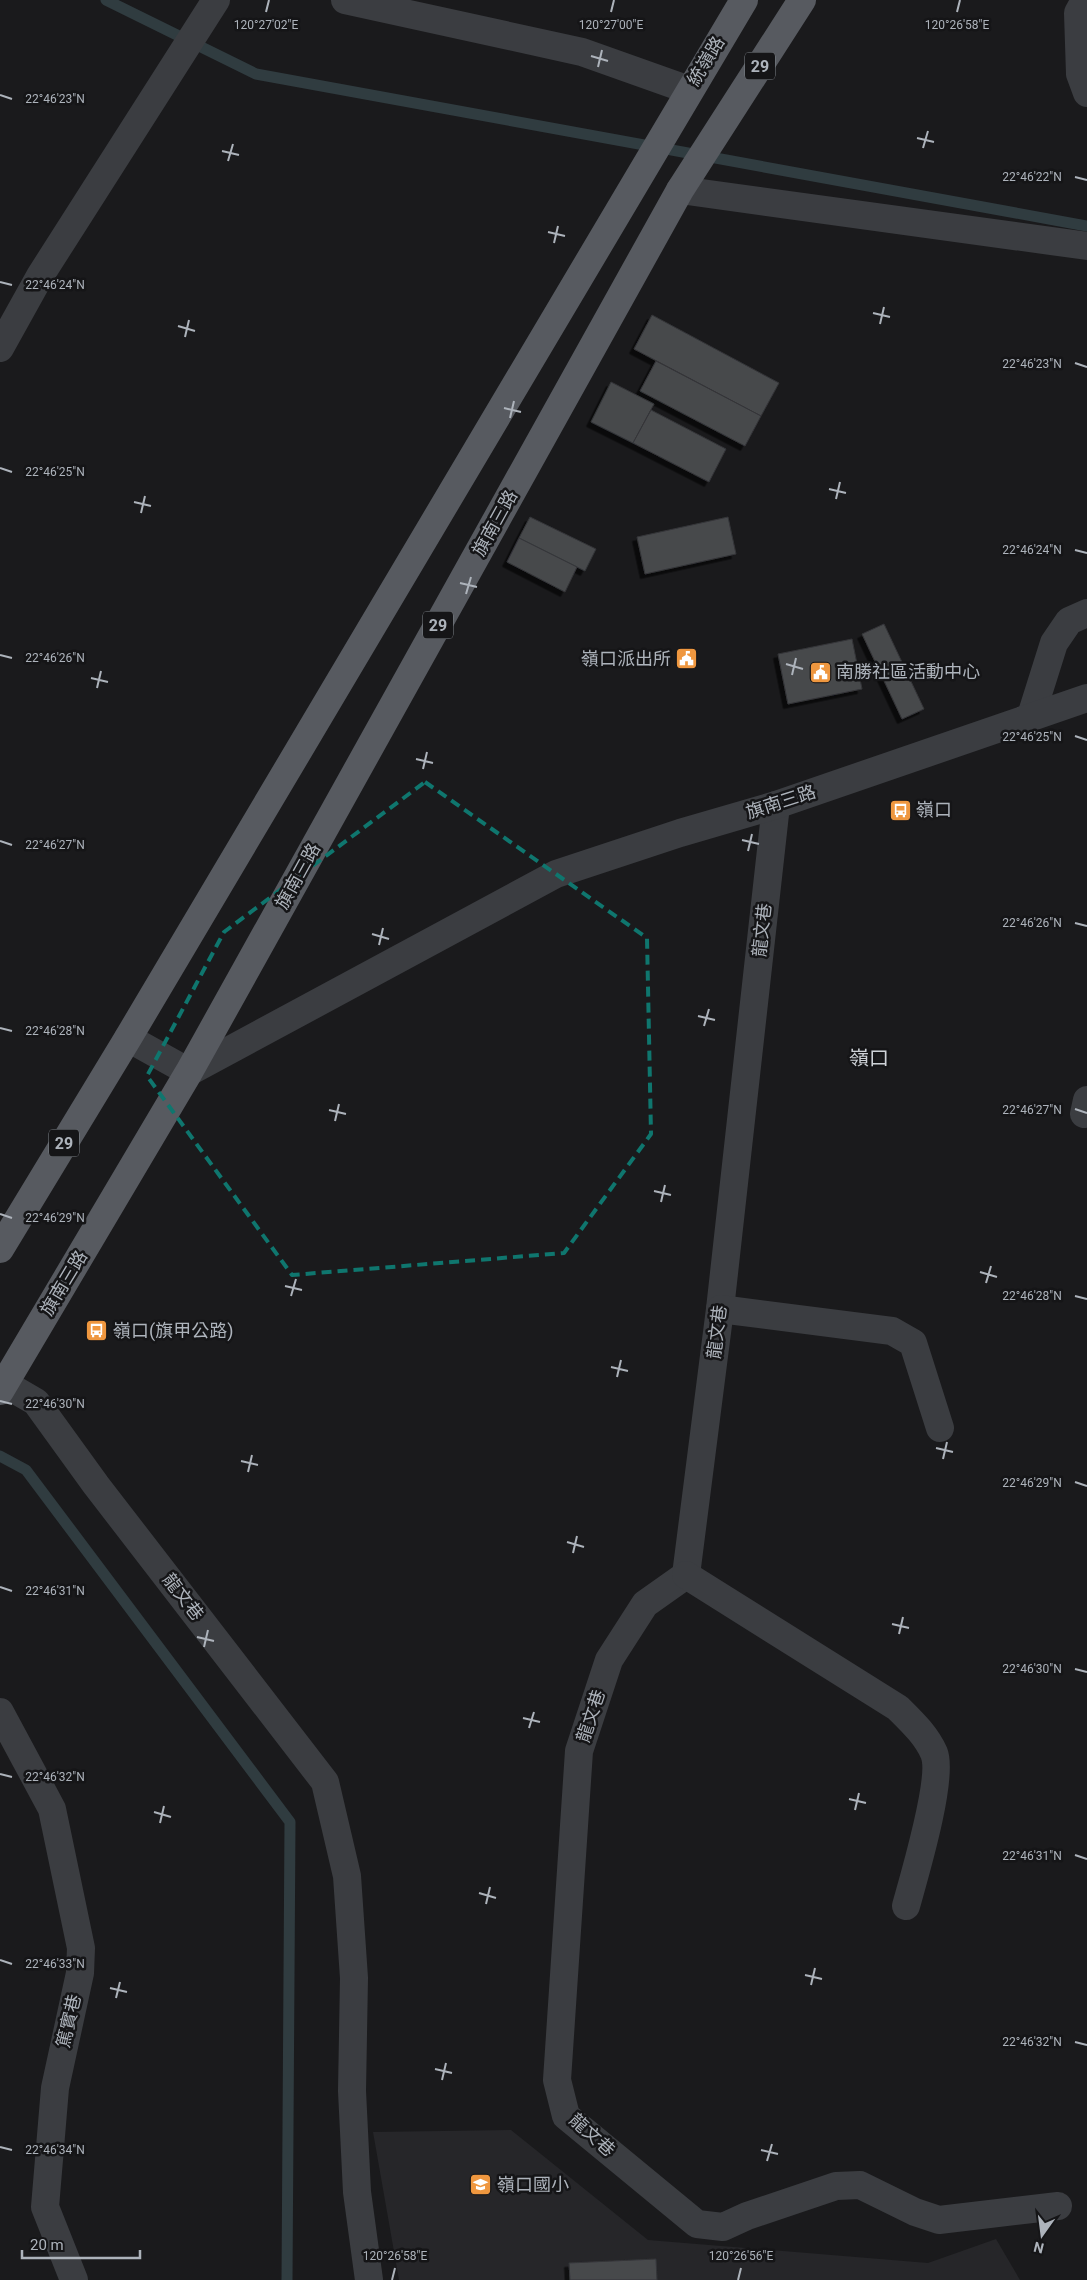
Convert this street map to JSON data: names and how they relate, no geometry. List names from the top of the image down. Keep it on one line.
{"streets":{"main road":["統嶺路","29","旗南三路"],"street":["龍文巷","篤實巷"]},"crossings":[["統嶺路","29"],["旗南三路","龍文巷"]],"districts":["嶺口"],"places":{"public building":["嶺口派出所","南勝社區活動中心"],"bus stop":["嶺口","嶺口(旗甲公路)"],"school or university":["嶺口國小"]},"scale_bar":"20 m","north":"bottom","coordinates":["120°27'02\"E","120°27'00\"E","120°26'58\"E","22°46'23\"N","22°46'22\"N","22°46'24\"N","22°46'25\"N","22°46'26\"N","22°46'27\"N","22°46'28\"N","22°46'29\"N","22°46'30\"N","22°46'31\"N","22°46'32\"N","22°46'33\"N","22°46'34\"N","120°26'56\"E"]}
